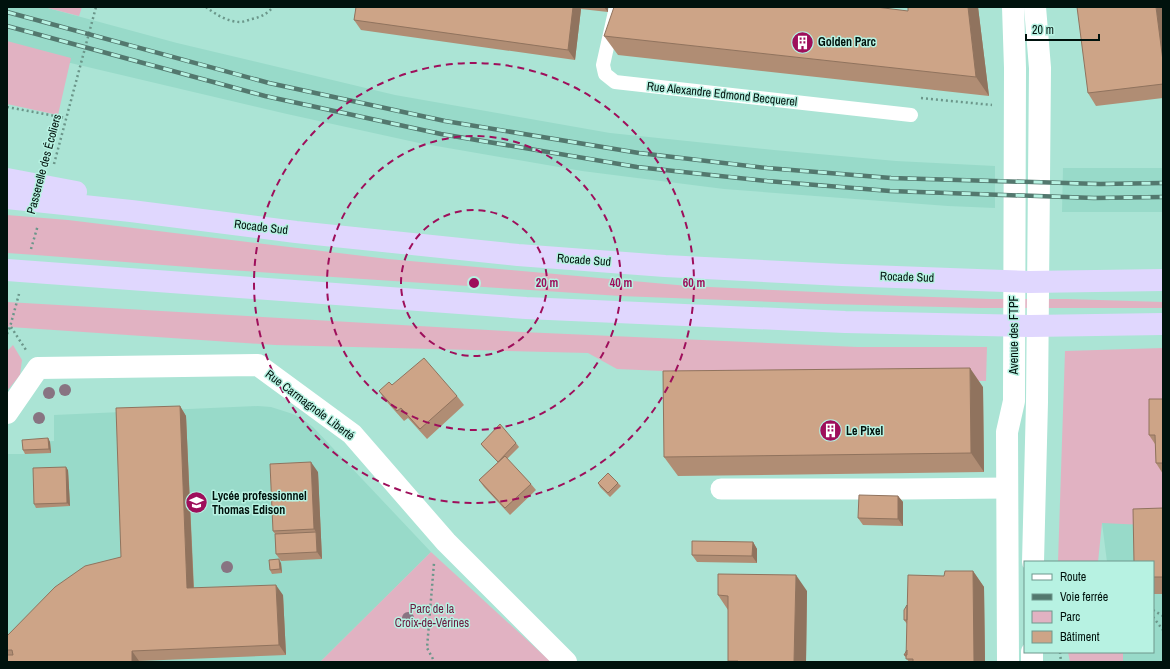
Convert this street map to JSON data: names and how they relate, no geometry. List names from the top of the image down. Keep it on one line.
{"streets":{"highway":["Rocade Sud"],"street":["Avenue des FTPF","Rue Carmagnole Liberté"],"lane":["Rue Alexandre Edmond Becquerel"],"path":["Passerelle des Écoliers"]},"parks":["Parc de la Croix-de-Vérines"],"places":{"building":["Golden Parc","Le Pixel"],"school or university":["Lycée professionnel Thomas Edison"]},"legend":["Route","Voie ferrée","Parc","Bâtiment"],"scale_bar":"20 m","rings":["20 m","40 m","60 m"]}
